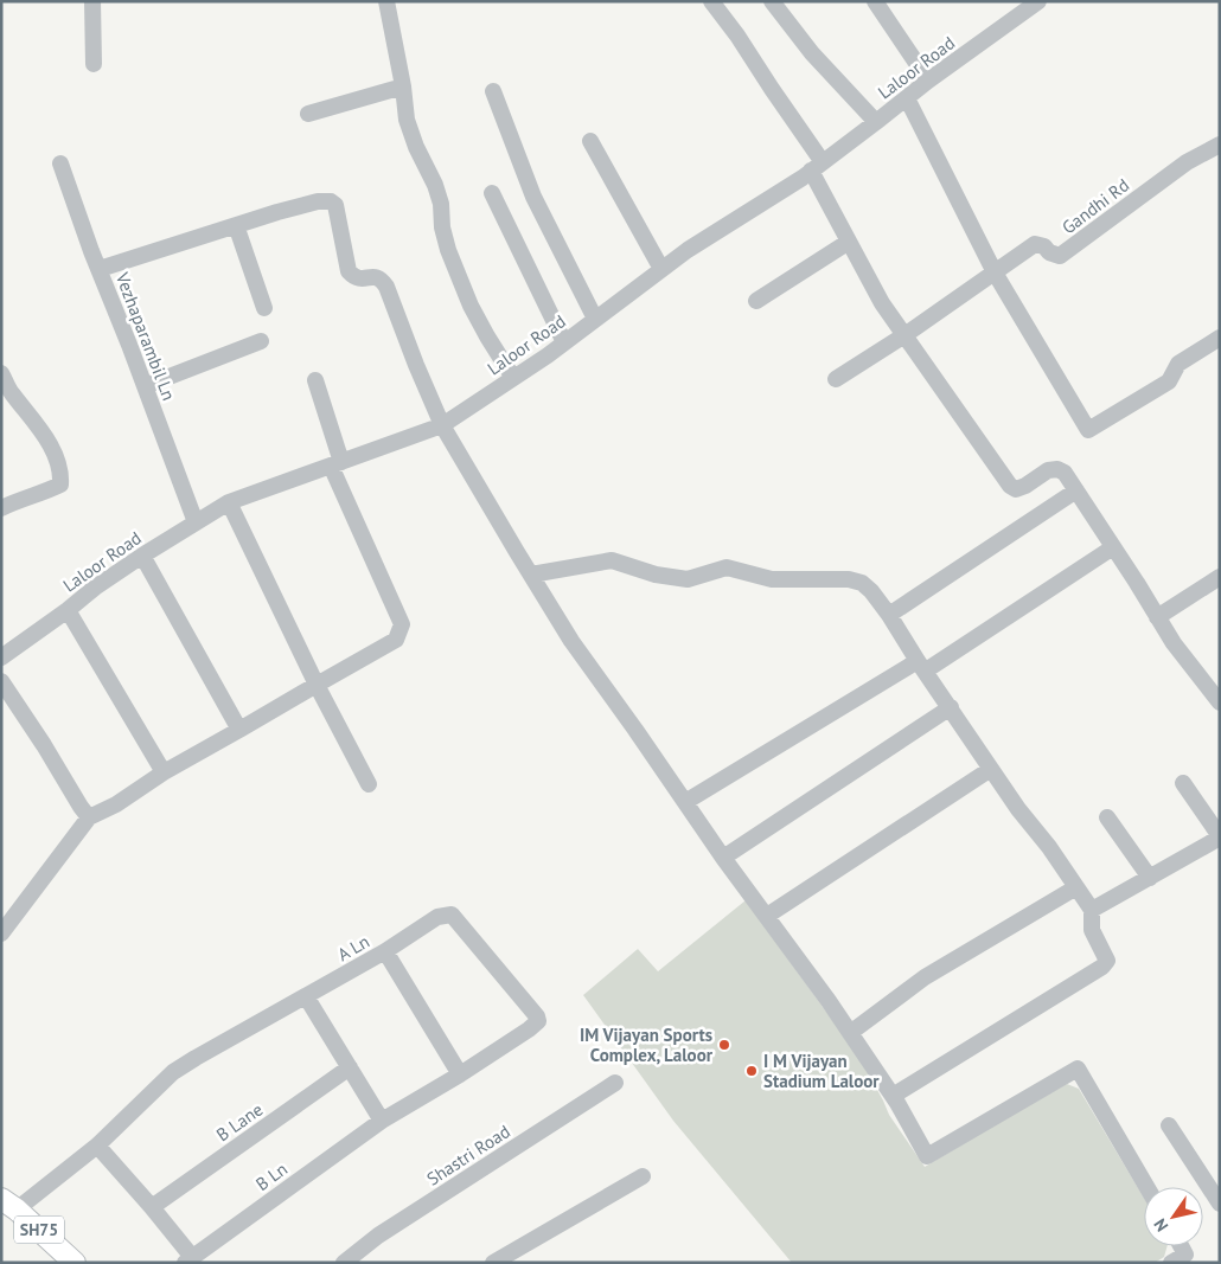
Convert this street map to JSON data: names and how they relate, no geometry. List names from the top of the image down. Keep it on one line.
{"streets":{"main road":["SH75"],"street":["Laloor Road","Gandhi Rd","Vezhaparambil Ln","A Ln","B Lane","Shastri Road","B Ln"]},"crossings":[["Laloor Road","Vezhaparambil Ln"],["A Ln","B Ln"],["A Ln","SH75"]],"places":["IM Vijayan Sports Complex, Laloor","I M Vijayan Stadium Laloor"],"north":"bottom left"}
